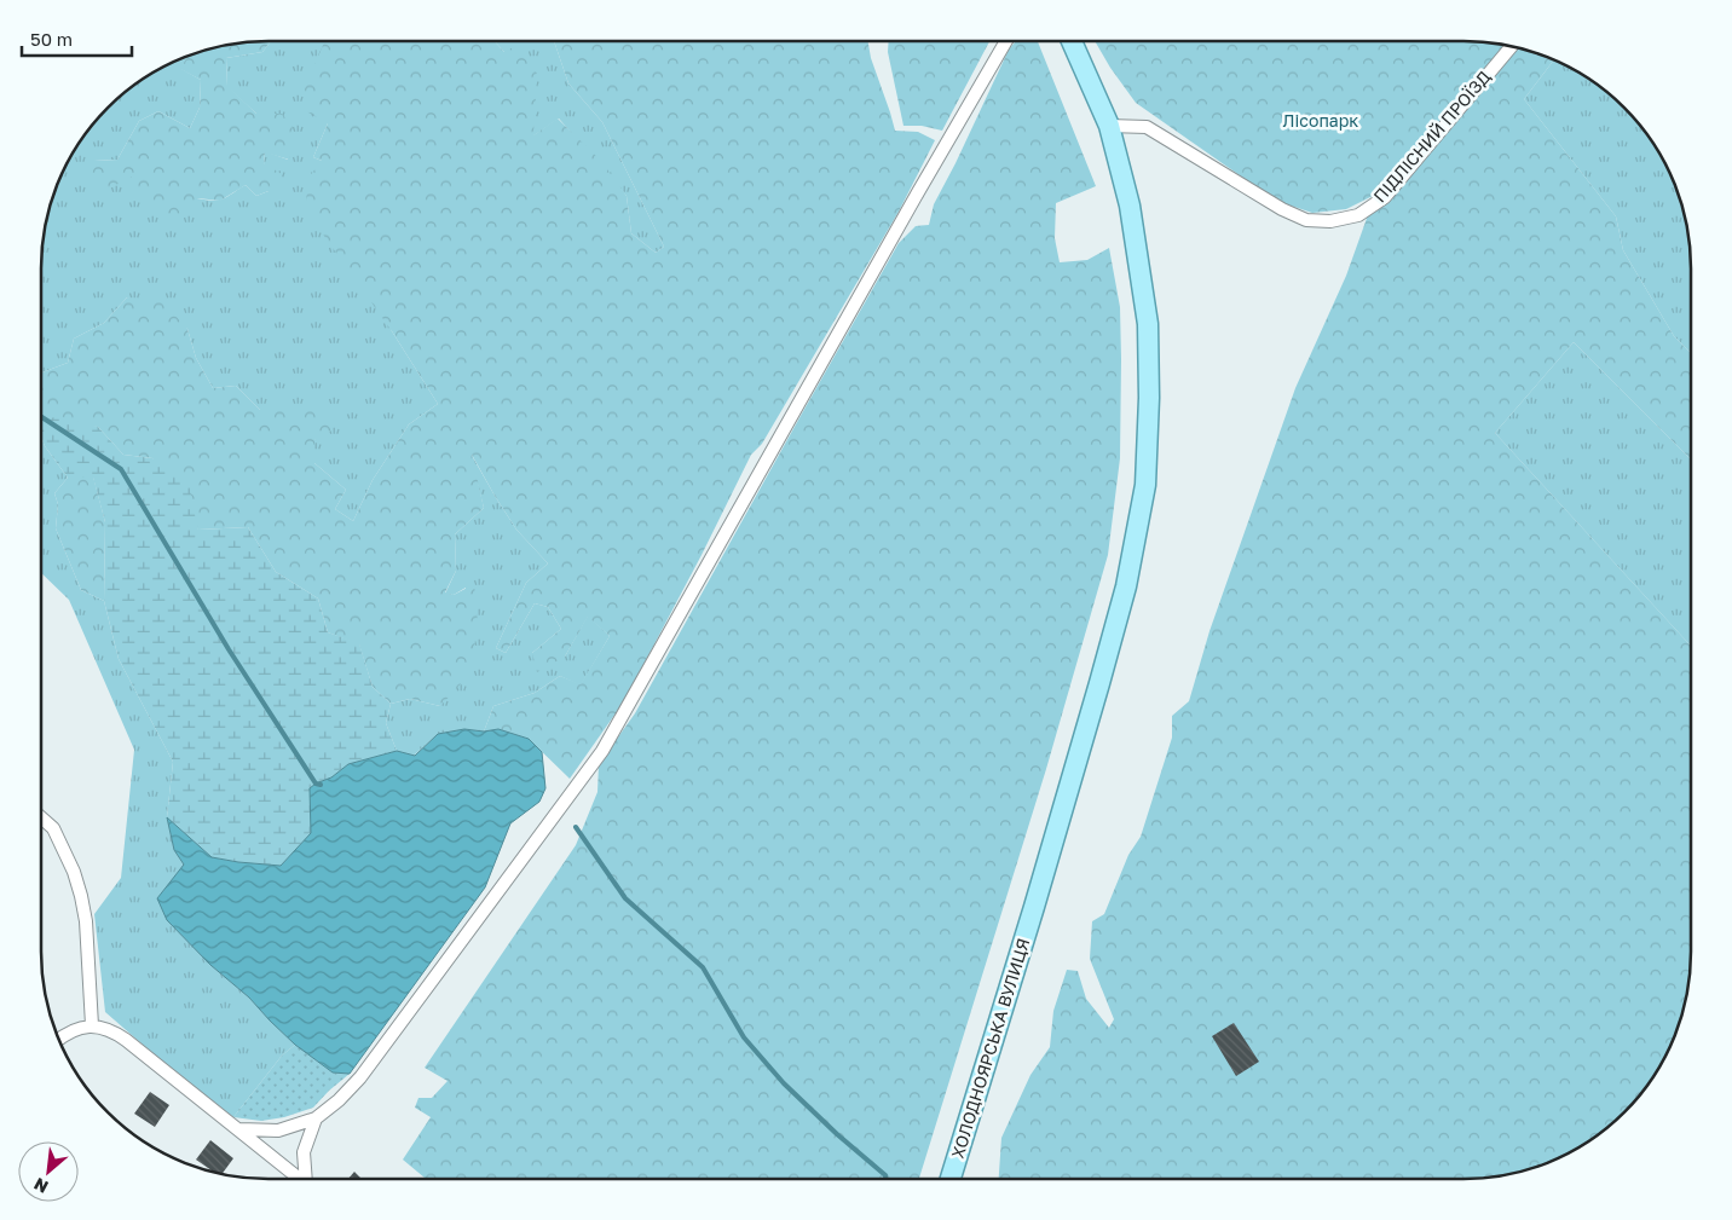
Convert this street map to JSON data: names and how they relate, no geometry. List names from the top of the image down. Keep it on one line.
{"streets":{"main road":["ХОЛОДНОЯРСЬКА ВУЛИЦЯ"],"street":["ПІДЛІСНИЙ ПРОЇЗД"]},"crossings":[["ПІДЛІСНИЙ ПРОЇЗД","ХОЛОДНОЯРСЬКА ВУЛИЦЯ"]],"parks":["Лісопарк"],"scale_bar":"50 m","north":"bottom left"}
